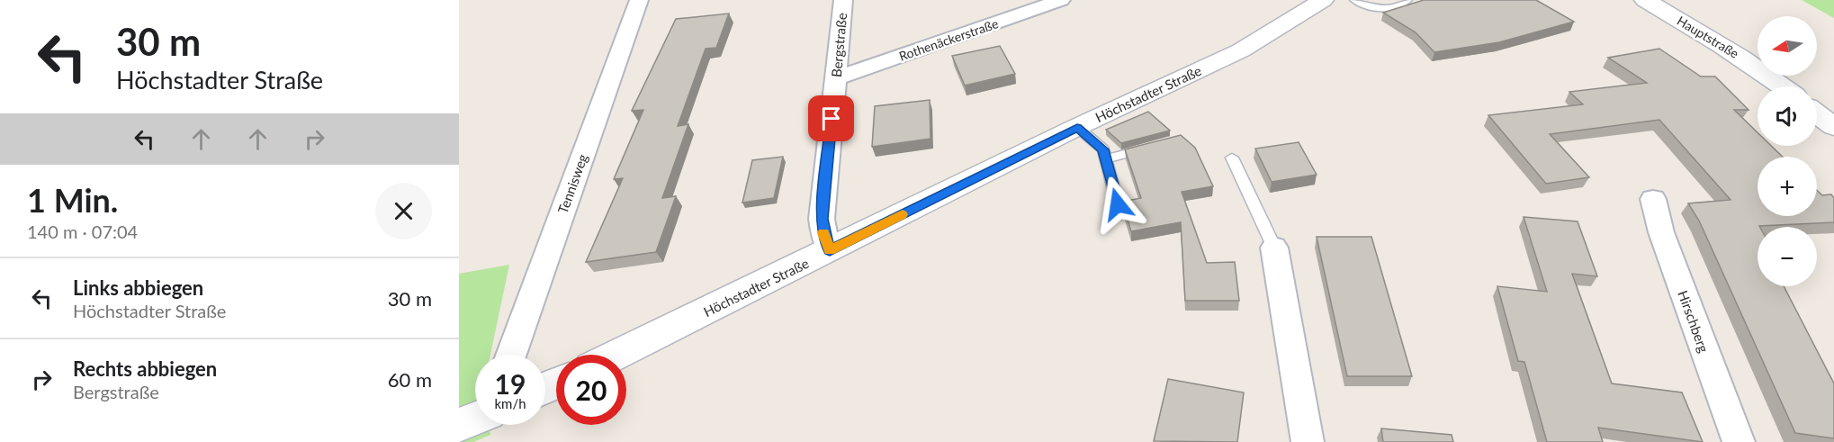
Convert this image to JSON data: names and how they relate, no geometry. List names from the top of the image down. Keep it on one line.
{"streets":{"street":["Hauptstraße","Rothenäckerstraße","Bergstraße","Höchstadter Straße","Tennisweg","Hirschberg"]},"crossings":[["Rothenäckerstraße","Bergstraße"],["Bergstraße","Höchstadter Straße"]],"north":"left","page":{"turn":["30 m","Höchstadter Straße"],"map_buttons":["+","−"],"heading":["1 Min.","140 m · 07:04"],"list":[{"name":"Links abbiegen","note":"Höchstadter Straße","value":"30 m"},{"name":"Rechts abbiegen","note":"Bergstraße","value":"60 m"}],"speed":"19 km/h","limit":"20"}}
